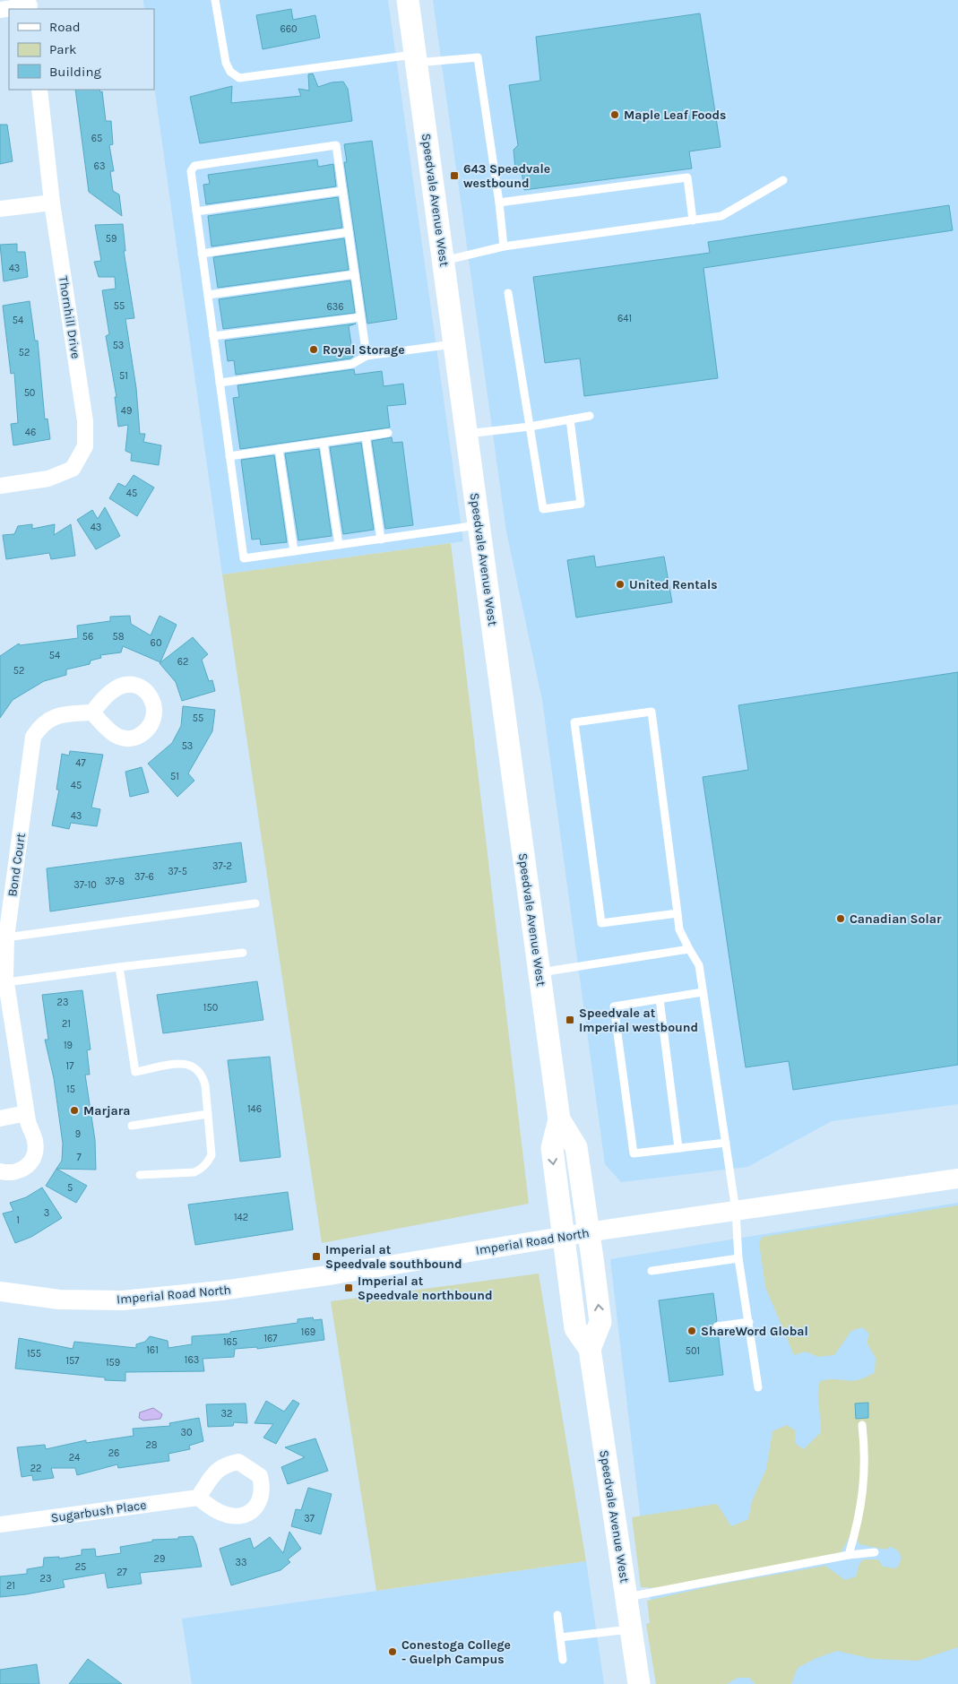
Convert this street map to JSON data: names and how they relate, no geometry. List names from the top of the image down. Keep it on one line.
{"streets":{"main road":["Speedvale Avenue West"],"street":["Thornhill Drive","Bond Court","Imperial Road North","Sugarbush Place"]},"crossings":[["Speedvale Avenue West","Imperial Road North"]],"places":{"other":["Maple Leaf Foods","Royal Storage","United Rentals","Canadian Solar","Marjara","ShareWord Global","Conestoga College - Guelph Campus"],"transit":["643 Speedvale westbound","Speedvale at Imperial westbound","Imperial at Speedvale southbound","Imperial at Speedvale northbound"]},"house_numbers":["660","65","63","59","43","55","636","641","54","53","52","51","50","49","46","45","43","56","58","60","54","62","52","55","53","47","51","45","43","37-2","37-5","37-6","37-8","37-10","23","150","21","19","17","15","146","9","7","5","3","142","1","169","167","165","161","501","155","163","157","159","32","30","28","26","24","22","37","29","33","25","27","23","21"],"legend":["Road","Park","Building"]}
